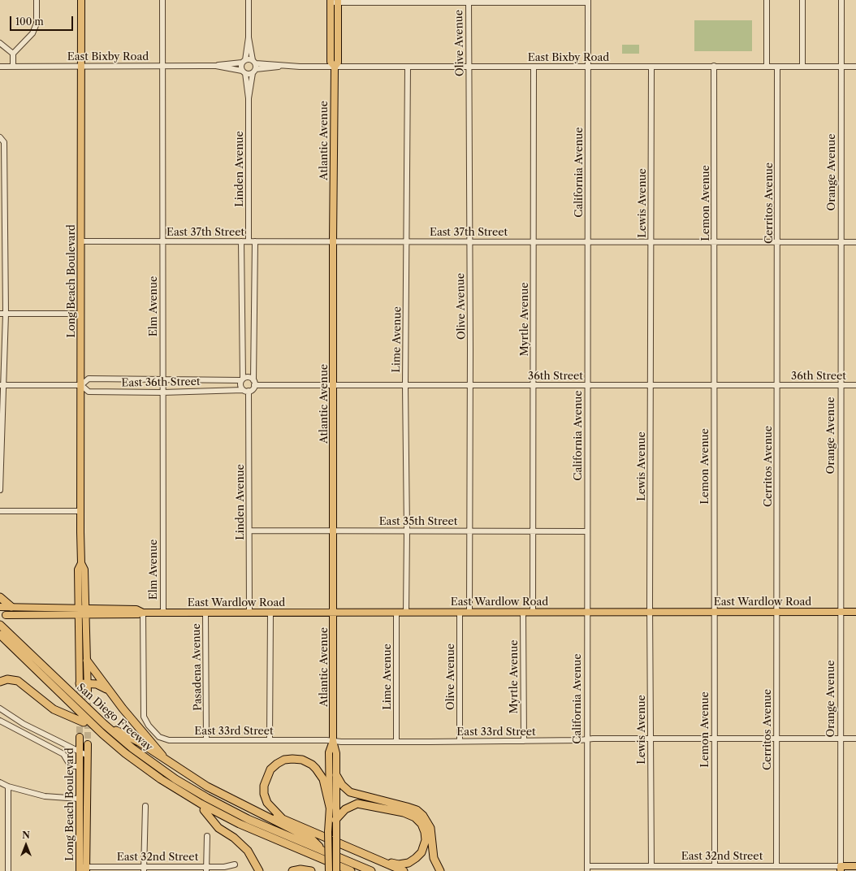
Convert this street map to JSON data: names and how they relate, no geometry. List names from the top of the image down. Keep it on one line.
{"streets":{"highway":["San Diego Freeway"],"main road":["Atlantic Avenue","Long Beach Boulevard","East Wardlow Road","East 32nd Street"],"street":["Olive Avenue","East Bixby Road","Linden Avenue","California Avenue","Orange Avenue","Lewis Avenue","Lemon Avenue","Cerritos Avenue","East 37th Street","Elm Avenue","Myrtle Avenue","Lime Avenue","36th Street","East 36th Street","East 35th Street","Pasadena Avenue","East 33rd Street"]},"crossings":[["Olive Avenue","East Bixby Road"],["Olive Avenue","East 37th Street"],["Olive Avenue","36th Street"],["Olive Avenue","East 35th Street"],["Olive Avenue","East Wardlow Road"],["Olive Avenue","East 33rd Street"],["East Bixby Road","Atlantic Avenue"],["East Bixby Road","California Avenue"],["East Bixby Road","Orange Avenue"],["East Bixby Road","Lewis Avenue"],["East Bixby Road","Lemon Avenue"],["East Bixby Road","Cerritos Avenue"],["East Bixby Road","Long Beach Boulevard"],["East Bixby Road","Elm Avenue"],["East Bixby Road","Myrtle Avenue"],["East Bixby Road","Lime Avenue"],["Atlantic Avenue","East 37th Street"],["Atlantic Avenue","36th Street"],["Atlantic Avenue","East 35th Street"],["Atlantic Avenue","East Wardlow Road"],["Atlantic Avenue","East 33rd Street"],["Linden Avenue","East 37th Street"],["Linden Avenue","36th Street"],["Linden Avenue","East 36th Street"],["Linden Avenue","East 35th Street"],["Linden Avenue","East Wardlow Road"],["California Avenue","East 37th Street"],["California Avenue","36th Street"],["California Avenue","East 35th Street"],["California Avenue","East Wardlow Road"],["California Avenue","East 33rd Street"],["California Avenue","East 32nd Street"],["Orange Avenue","East 37th Street"],["Orange Avenue","36th Street"],["Orange Avenue","East Wardlow Road"],["Orange Avenue","East 33rd Street"],["Orange Avenue","East 32nd Street"],["Lewis Avenue","East 37th Street"],["Lewis Avenue","36th Street"],["Lewis Avenue","East Wardlow Road"],["Lewis Avenue","East 33rd Street"],["Lewis Avenue","East 32nd Street"],["Lemon Avenue","East 37th Street"],["Lemon Avenue","36th Street"],["Lemon Avenue","East Wardlow Road"],["Lemon Avenue","East 33rd Street"],["Lemon Avenue","East 32nd Street"],["Cerritos Avenue","East 37th Street"],["Cerritos Avenue","36th Street"],["Cerritos Avenue","East Wardlow Road"],["Cerritos Avenue","East 33rd Street"],["Cerritos Avenue","East 32nd Street"],["East 37th Street","Long Beach Boulevard"],["East 37th Street","Elm Avenue"],["East 37th Street","Myrtle Avenue"],["East 37th Street","Lime Avenue"],["Long Beach Boulevard","East 36th Street"],["Long Beach Boulevard","East Wardlow Road"],["Long Beach Boulevard","East 32nd Street"],["Elm Avenue","East 36th Street"],["Elm Avenue","East Wardlow Road"],["Elm Avenue","East 33rd Street"],["Myrtle Avenue","36th Street"],["Myrtle Avenue","East 35th Street"],["Myrtle Avenue","East Wardlow Road"],["Myrtle Avenue","East 33rd Street"],["Lime Avenue","36th Street"],["Lime Avenue","East 35th Street"],["Lime Avenue","East Wardlow Road"],["Lime Avenue","East 33rd Street"],["36th Street","East 36th Street"],["East Wardlow Road","Pasadena Avenue"],["Pasadena Avenue","East 33rd Street"]],"scale_bar":"100 m","north":"top"}
